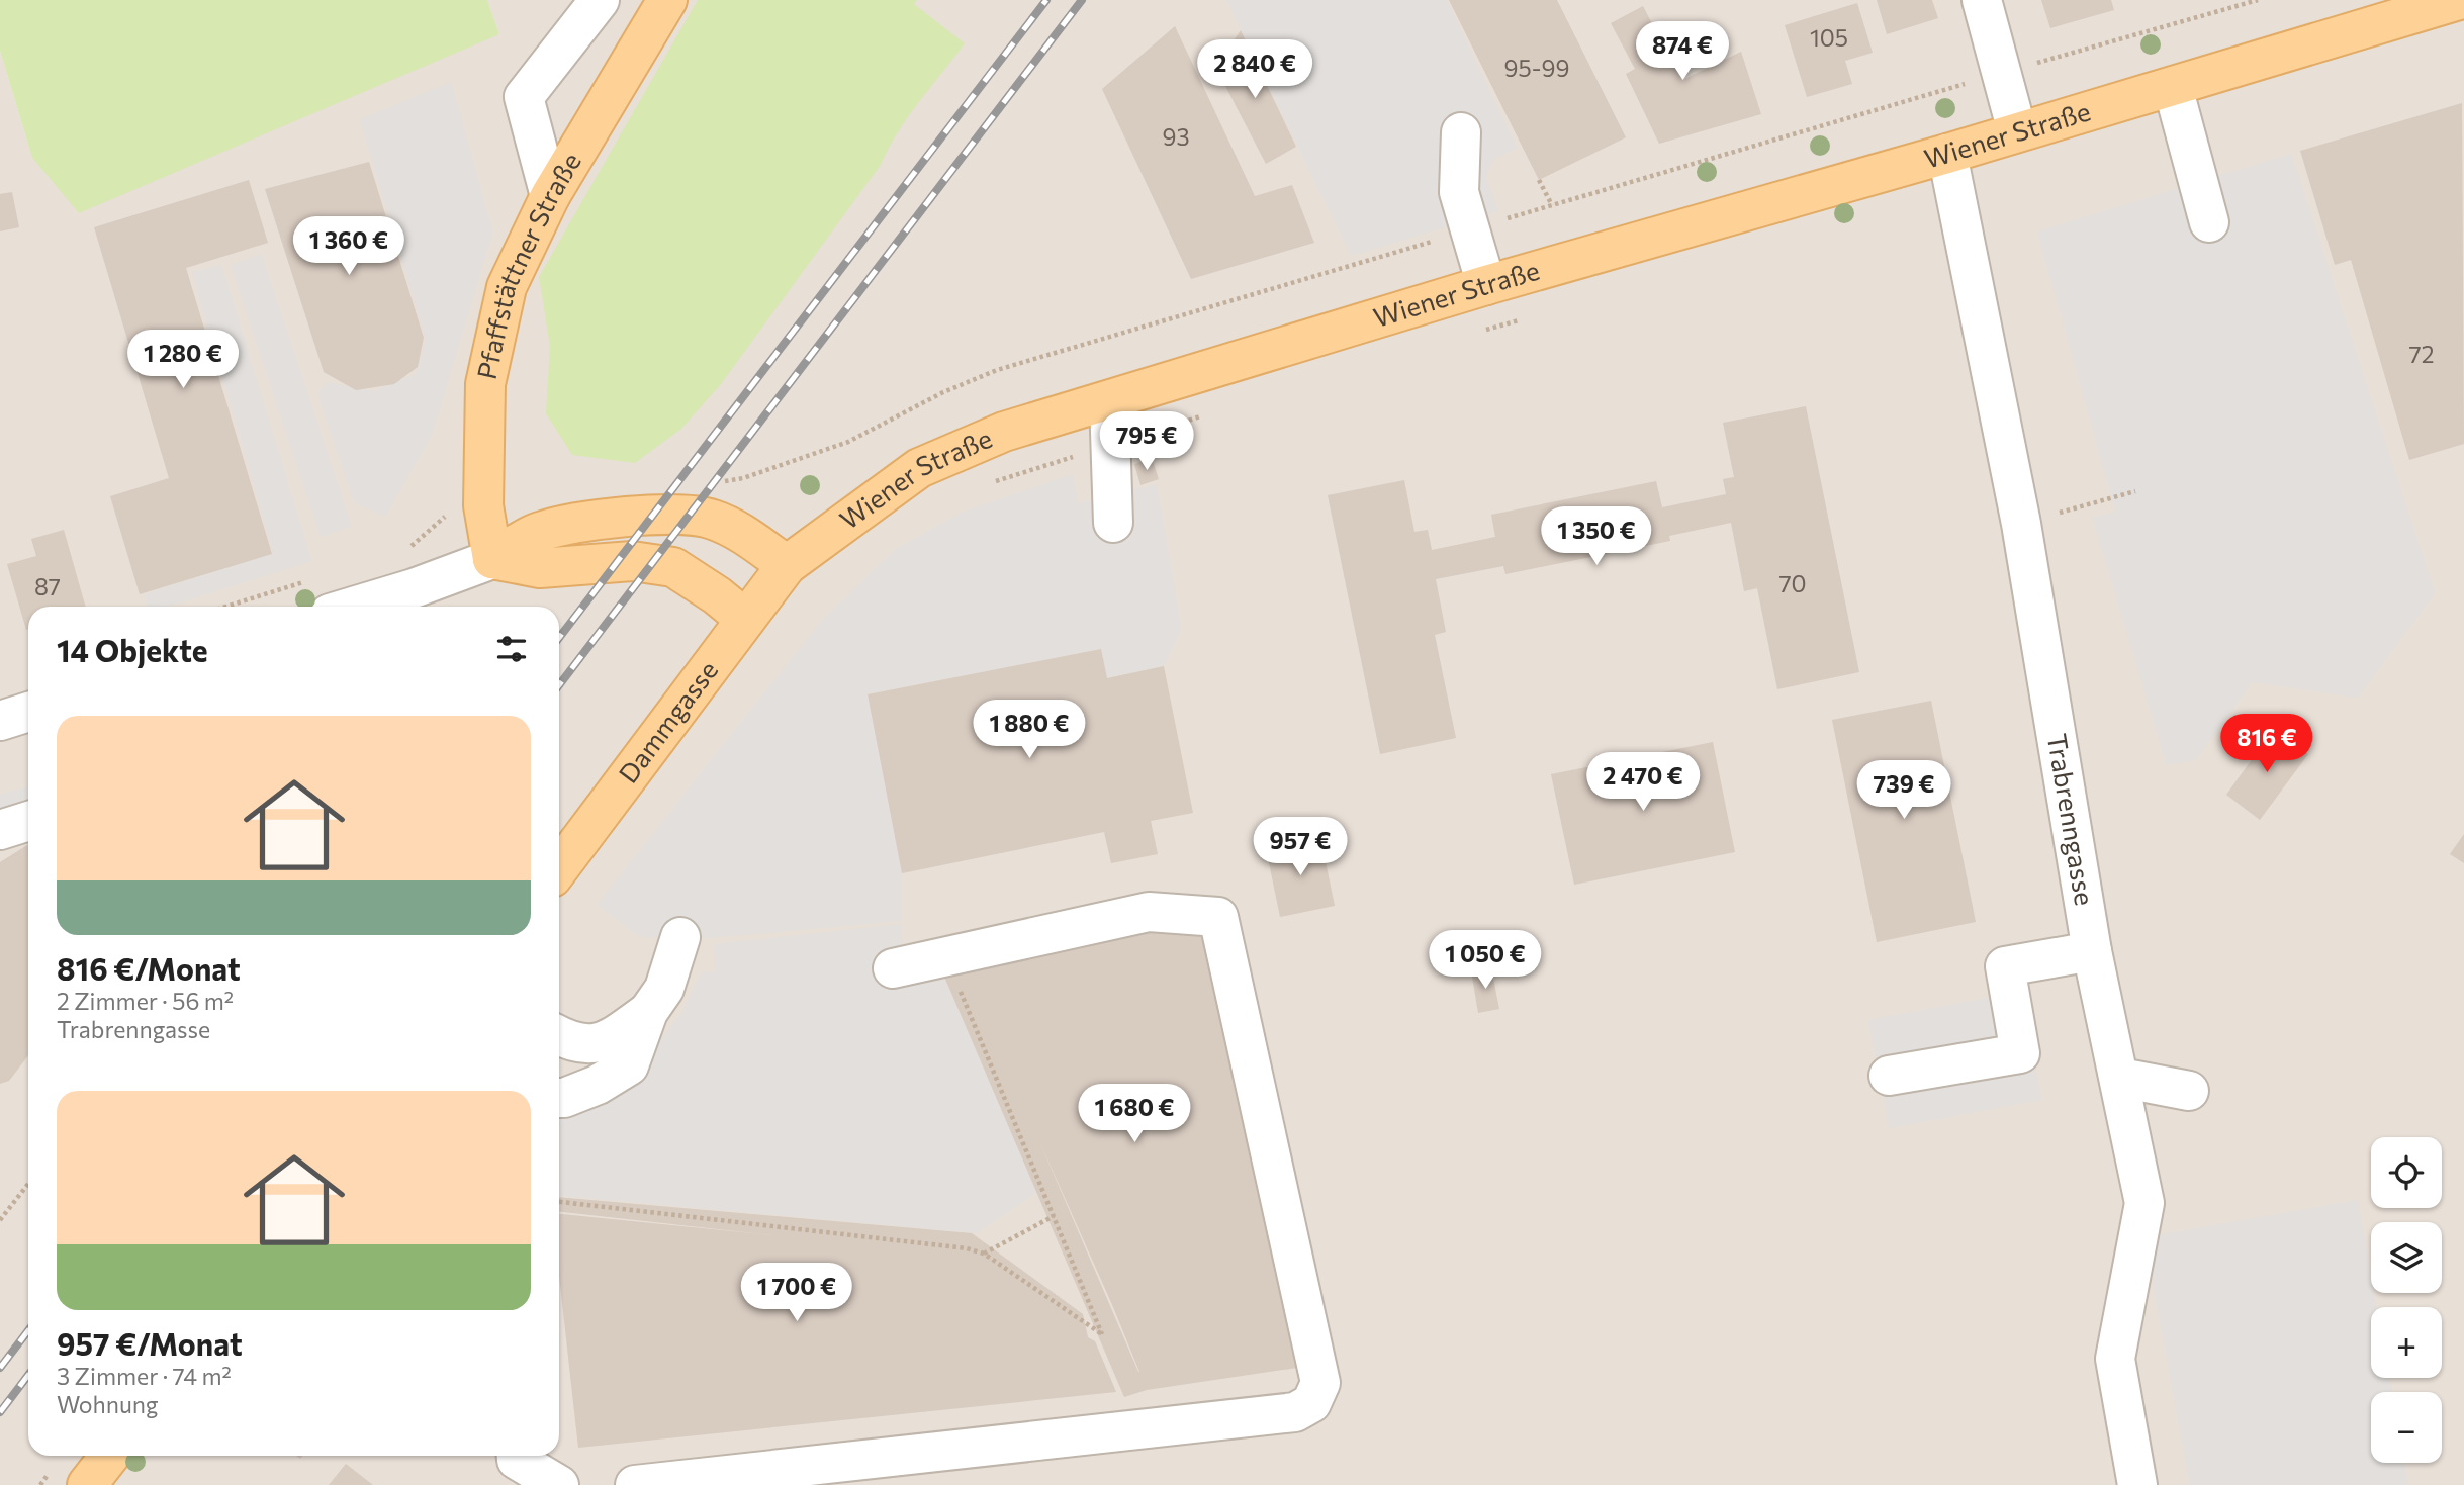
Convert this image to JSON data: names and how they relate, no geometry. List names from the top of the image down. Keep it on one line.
{"streets":{"main road":["Wiener Straße","Pfaffstättner Straße","Dammgasse"],"street":["Trabrenngasse"]},"crossings":[["Wiener Straße","Dammgasse"],["Wiener Straße","Trabrenngasse"]],"house_numbers":["105","95-99","93","72","70","87"],"page":{"price":["874 €","2 840 €","1 360 €","1 280 €","795 €","1 350 €","1 880 €","816 €","2 470 €","739 €","957 €","1 050 €","1 680 €","1 700 €"],"heading":"14 Objekte","list":[{"name":"816 €/Monat","note":"2 Zimmer · 56 m² · Trabrenngasse"},{"name":"957 €/Monat","note":"3 Zimmer · 74 m² · Wohnung"}],"map_buttons":["+","−"]}}
